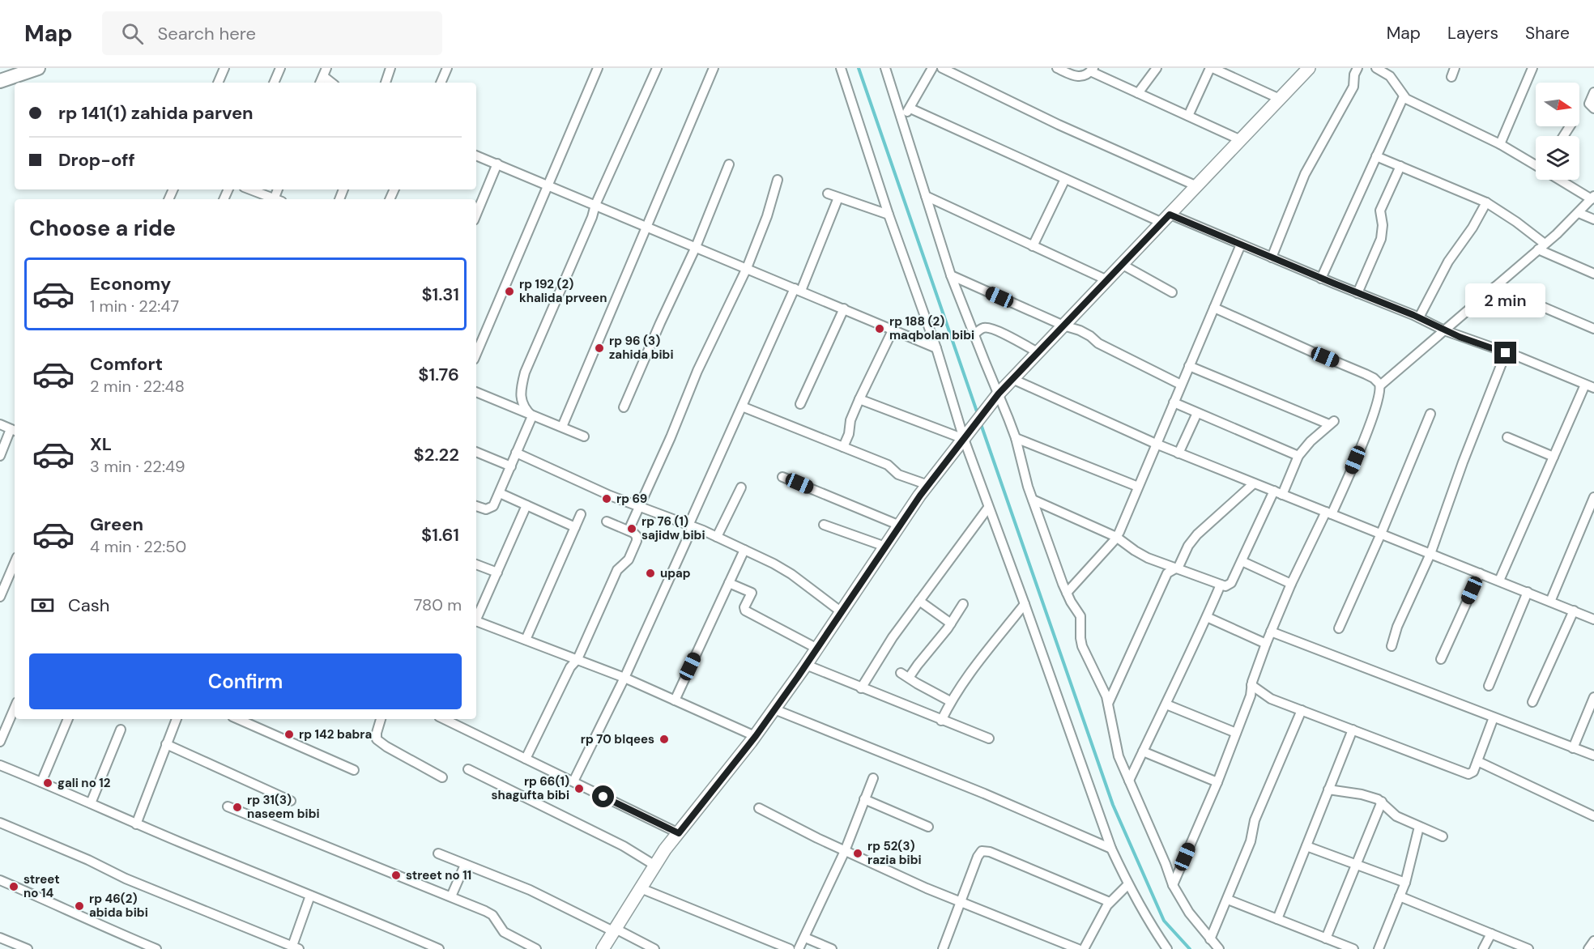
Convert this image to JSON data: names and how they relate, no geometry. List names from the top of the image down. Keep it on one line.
{"places":["rp 192 (2) khalida prveen","rp 188 (2) maqbolan bibi","rp 96 (3) zahida bibi","rp 69","rp 76 (1) sajidw bibi","upap","rp 142 babra","rp 70 blqees","gali no 12","rp 66(1) shagufta bibi","rp 31(3) naseem bibi","rp 52(3) razia bibi","street no 11","street no 14","rp 46(2) abida bibi"],"north":"right","page":{"header":"Map","search":"Search here","nav":["Map","Layers","Share"],"banner":["rp 141(1) zahida parven","Drop-off"],"heading":"Choose a ride","list":[{"name":"Economy","note":"1 min · 22:47","value":"$1.31"},{"name":"Comfort","note":"2 min · 22:48","value":"$1.76"},{"name":"XL","note":"3 min · 22:49","value":"$2.22"},{"name":"Green","note":"4 min · 22:50","value":"$1.61"}],"bubble":"2 min","pay":["Cash","780 m"],"buttons":"Confirm"}}
